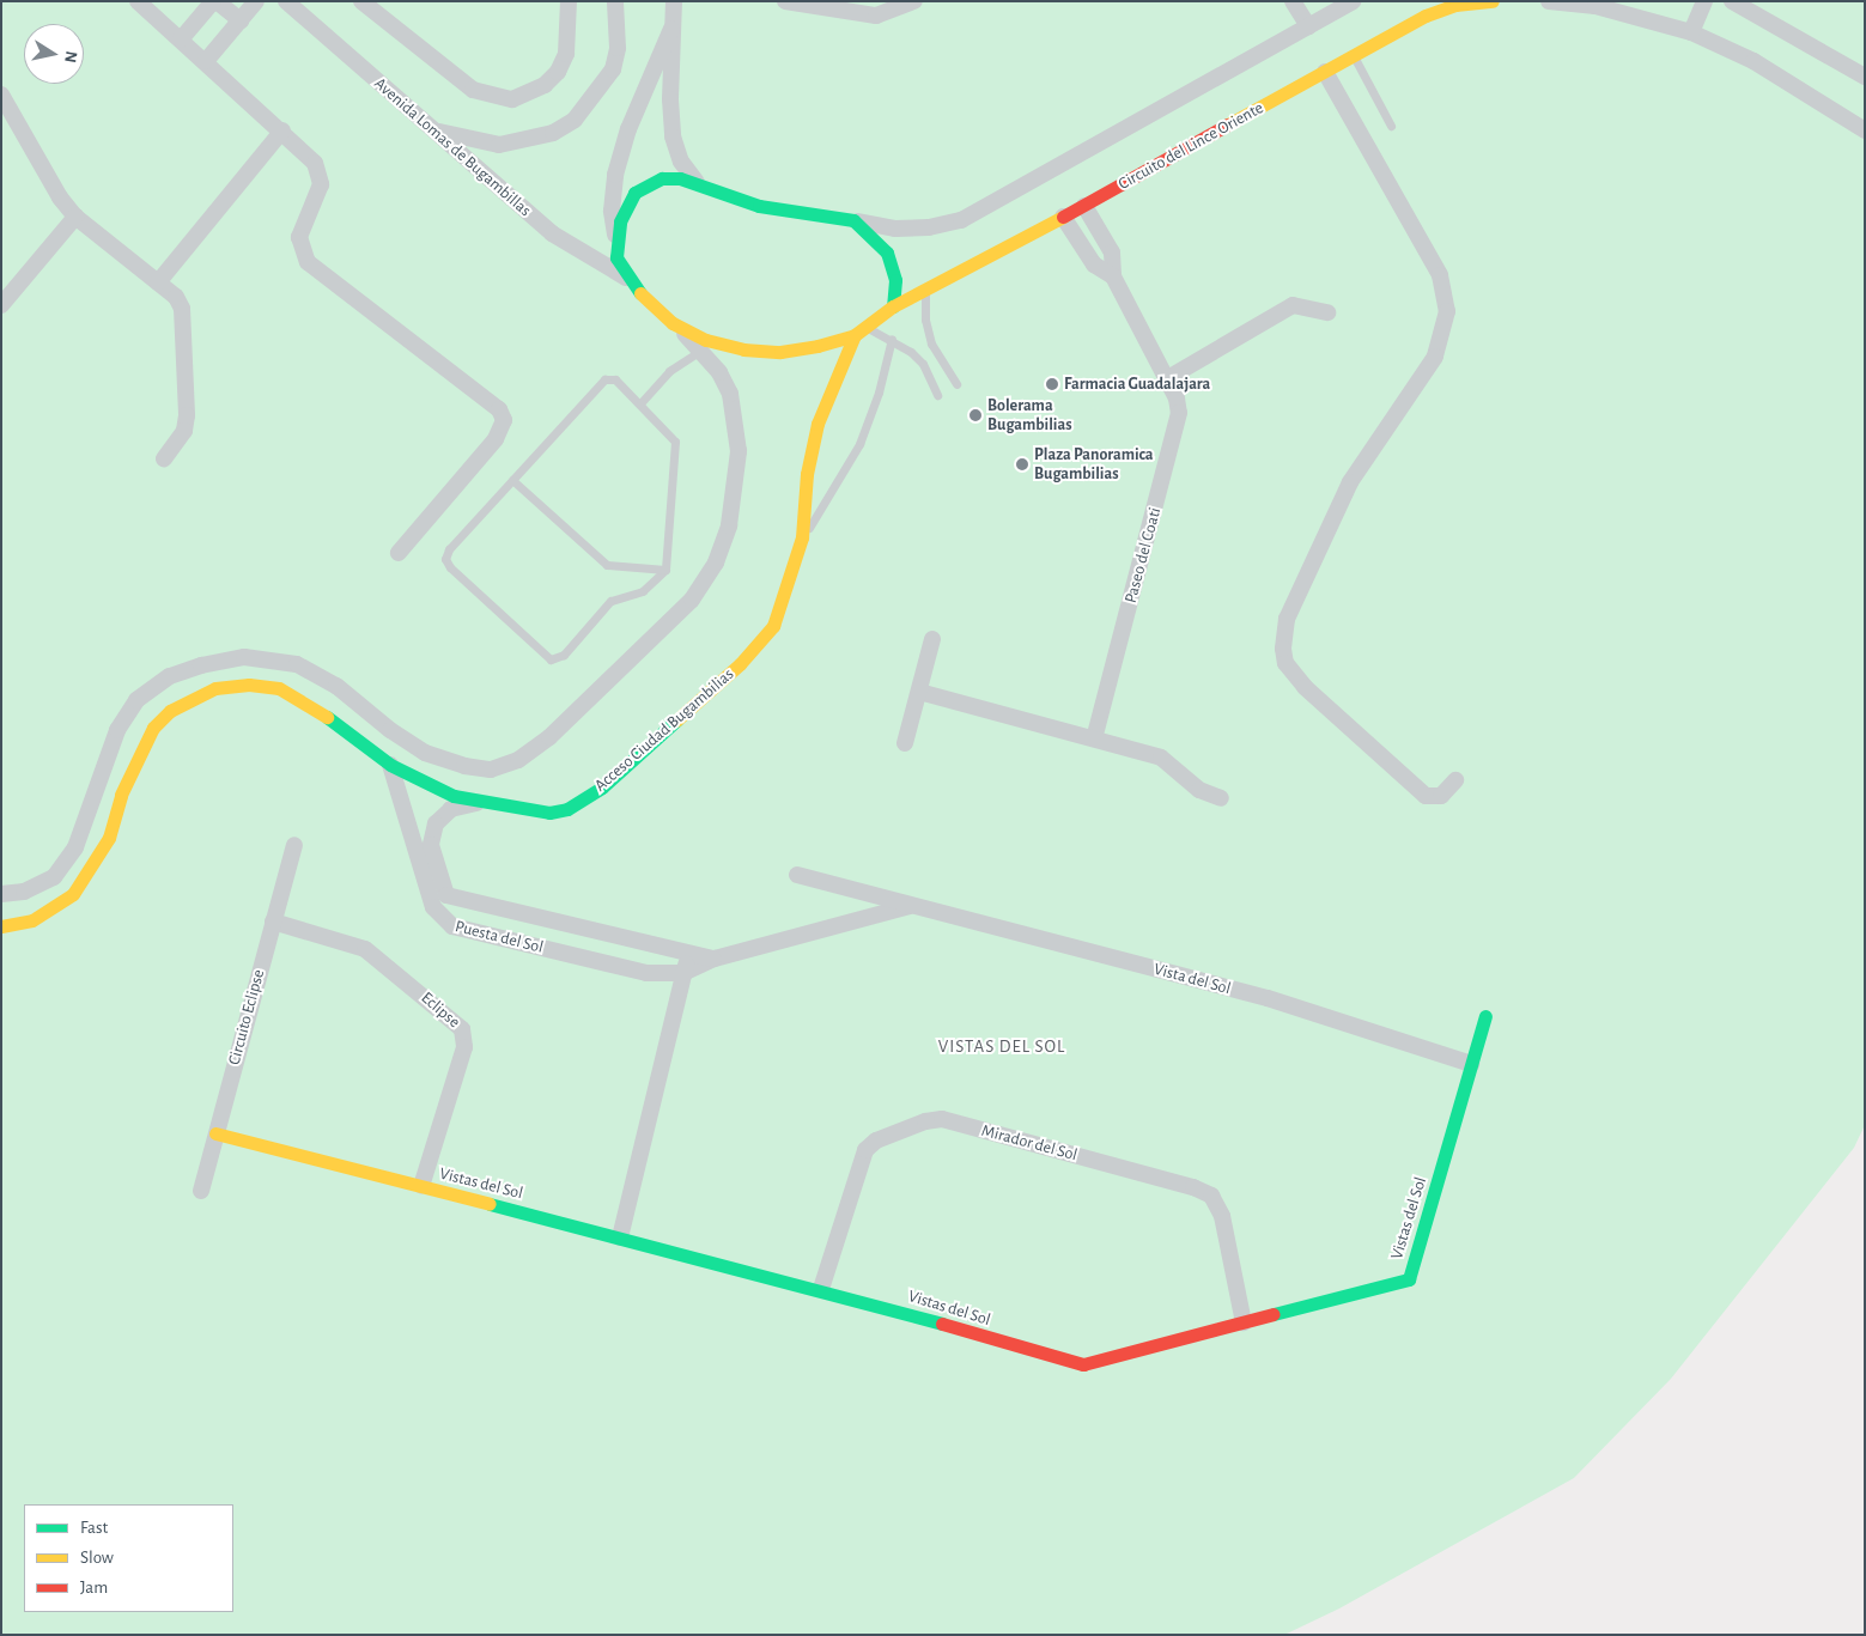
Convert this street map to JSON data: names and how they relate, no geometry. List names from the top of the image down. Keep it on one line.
{"streets":{"street":["Circuito del Lince Oriente","Avenida Lomas de Bugambillas","Paseo del Coati","Acceso Ciudad Bugambilias","Puesta del Sol","Vista del Sol","Eclipse","Circuito Eclipse","Mirador del Sol","Vistas del Sol"]},"crossings":[["Circuito del Lince Oriente","Paseo del Coati"],["Circuito del Lince Oriente","Acceso Ciudad Bugambilias"],["Acceso Ciudad Bugambilias","Puesta del Sol"],["Vista del Sol","Vistas del Sol"],["Eclipse","Circuito Eclipse"],["Eclipse","Vistas del Sol"],["Circuito Eclipse","Vistas del Sol"],["Mirador del Sol","Vistas del Sol"]],"districts":["VISTAS DEL SOL"],"places":["Farmacia Guadalajara","Bolerama Bugambilias","Plaza Panoramica Bugambilias"],"legend":["Fast","Slow","Jam"],"north":"right"}
